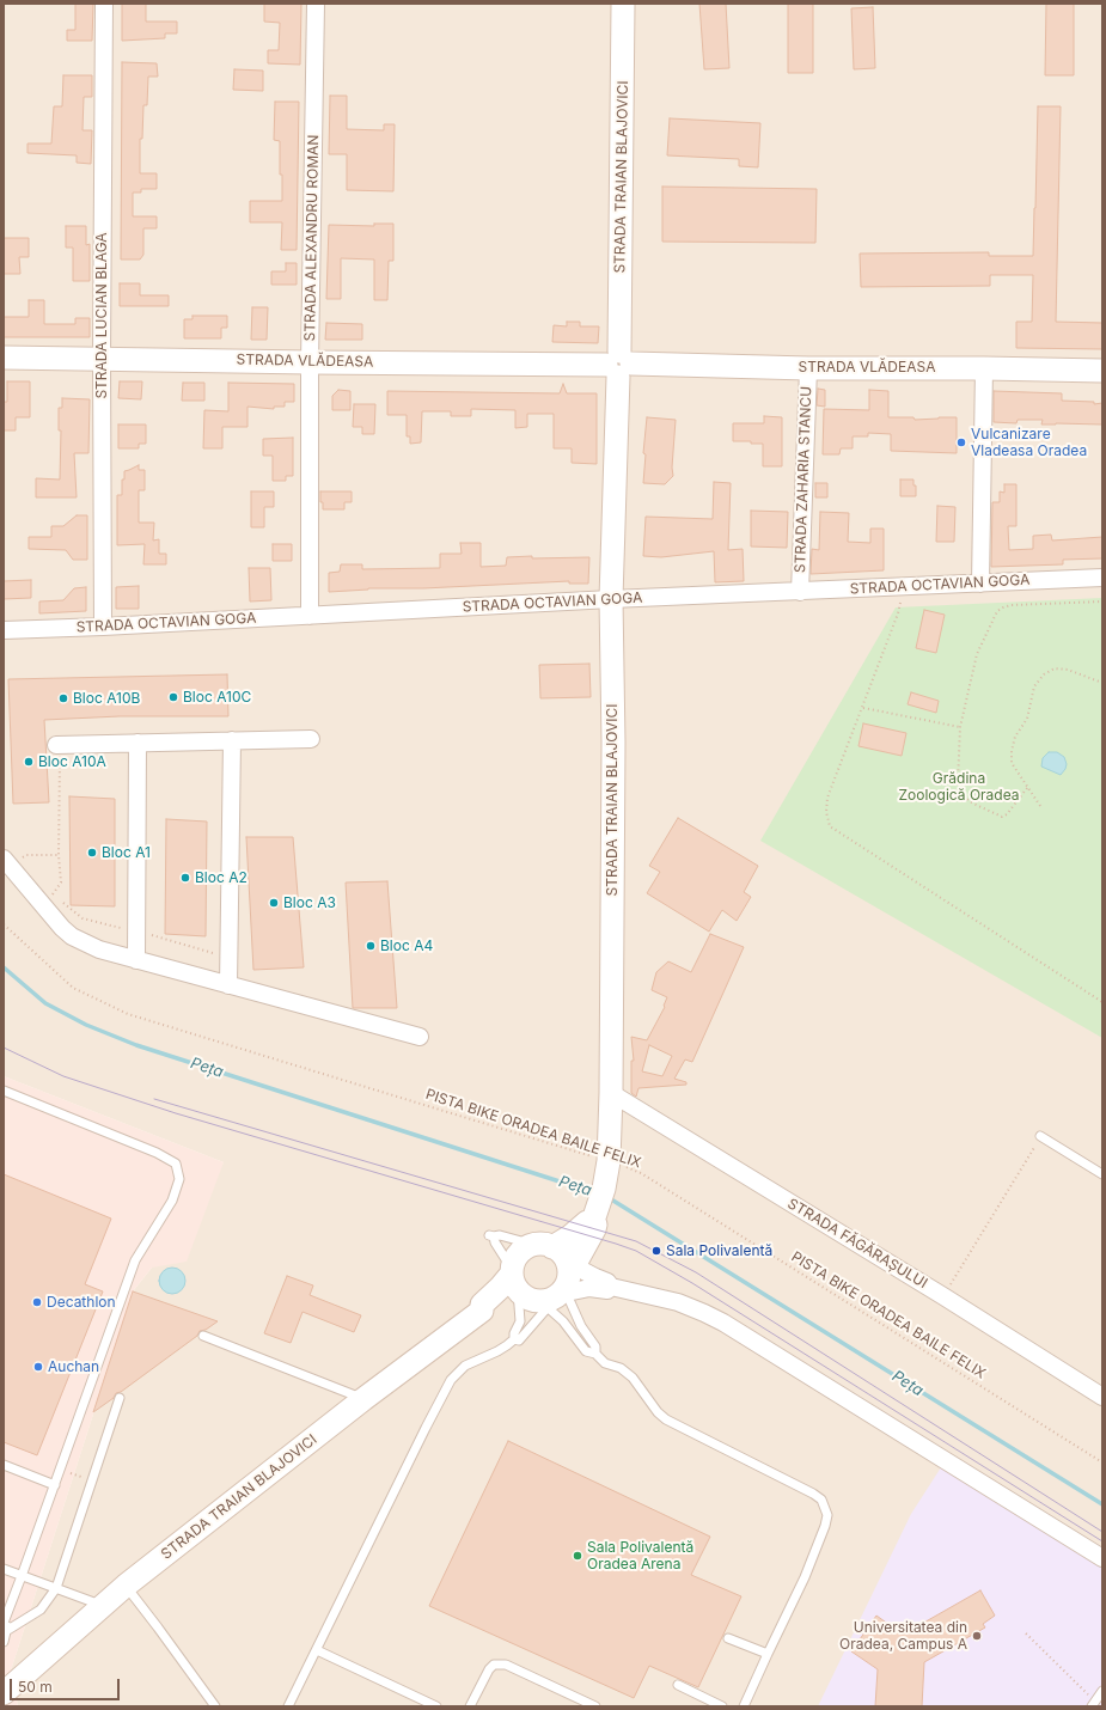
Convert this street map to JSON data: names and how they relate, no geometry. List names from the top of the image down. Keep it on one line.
{"streets":{"street":["STRADA TRAIAN BLAJOVICI","STRADA ALEXANDRU ROMAN","STRADA LUCIAN BLAGA","STRADA VLĂDEASA","STRADA ZAHARIA STANCU","STRADA OCTAVIAN GOGA","STRADA FĂGĂRAȘULUI"],"path":["PISTA BIKE ORADEA BAILE FELIX"]},"crossings":[["STRADA TRAIAN BLAJOVICI","STRADA VLĂDEASA"],["STRADA TRAIAN BLAJOVICI","STRADA OCTAVIAN GOGA"],["STRADA TRAIAN BLAJOVICI","PISTA BIKE ORADEA BAILE FELIX"],["STRADA TRAIAN BLAJOVICI","STRADA FĂGĂRAȘULUI"],["STRADA ALEXANDRU ROMAN","STRADA VLĂDEASA"],["STRADA ALEXANDRU ROMAN","STRADA OCTAVIAN GOGA"],["STRADA LUCIAN BLAGA","STRADA VLĂDEASA"],["STRADA LUCIAN BLAGA","STRADA OCTAVIAN GOGA"],["STRADA VLĂDEASA","STRADA ZAHARIA STANCU"],["STRADA ZAHARIA STANCU","STRADA OCTAVIAN GOGA"]],"water":["Peța"],"parks":["Grădina Zoologică Oradea"],"places":["Vulcanizare Vladeasa Oradea","Bloc A10C","Bloc A10B","Bloc A10A","Bloc A1","Bloc A2","Bloc A3","Bloc A4","Sala Polivalentă","Decathlon","Auchan","Sala Polivalentă Oradea Arena","Universitatea din Oradea, Campus A"],"scale_bar":"50 m"}
